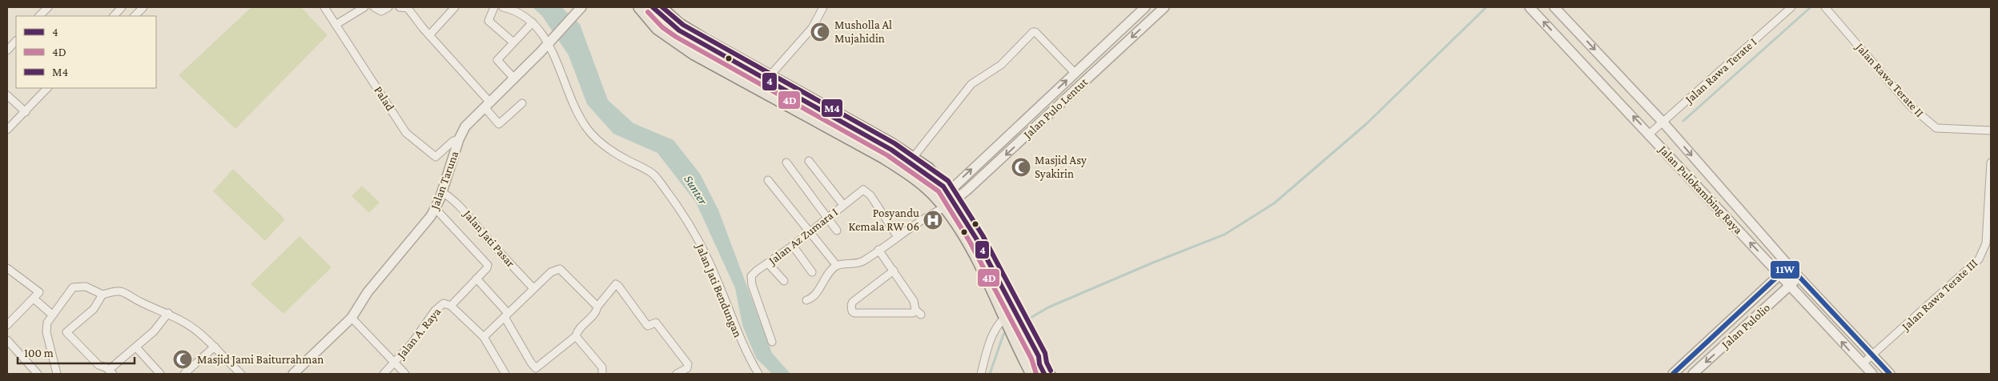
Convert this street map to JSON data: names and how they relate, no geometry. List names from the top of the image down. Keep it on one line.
{"streets":{"street":["Jalan Rawa Terate I","Jalan Rawa Terate II","Palad","Jalan Pulo Lentut","Jalan Taruna","Jalan Pulokambing Raya","Jalan Az Zumara I","Jalan Jati Pasar","Jalan Jati Bendungan","Jalan Rawa Terate III","Jalan Pulolio","Jalan A. Raya"]},"crossings":[["Jalan Rawa Terate I","Jalan Pulokambing Raya"],["Palad","Jalan Taruna"],["Jalan Taruna","Jalan Jati Pasar"],["Jalan Taruna","Jalan Jati Bendungan"],["Jalan Pulokambing Raya","Jalan Rawa Terate III"],["Jalan Pulokambing Raya","Jalan Pulolio"]],"water":["Sunter"],"places":{"mosque":["Musholla Al Mujahidin","Masjid Asy Syakirin","Masjid Jami Baiturrahman"],"hospital":["Posyandu Kemala RW 06"]},"lines":["transit line 4","transit line M4","transit line 4D","transit line 11W"],"legend":["4","4D","M4"],"scale_bar":"100 m"}
